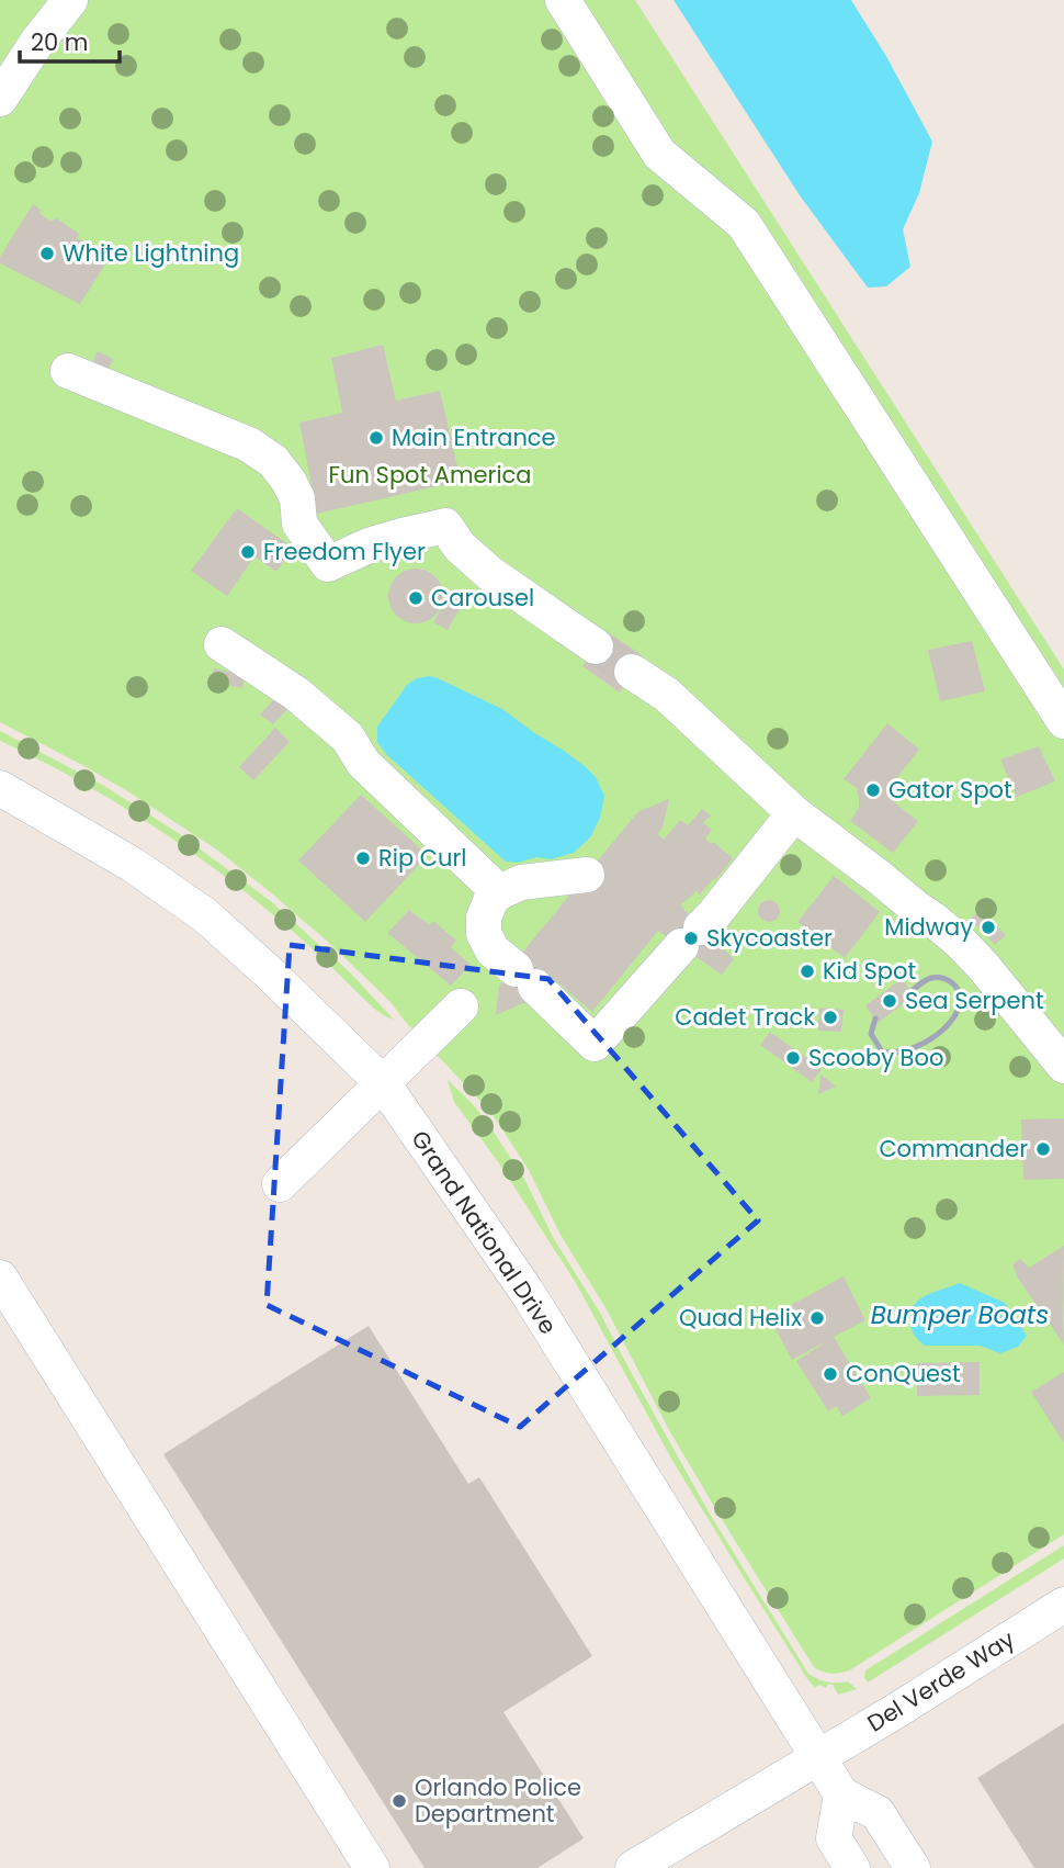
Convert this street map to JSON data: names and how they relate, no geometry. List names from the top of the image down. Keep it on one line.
{"streets":{"street":["Grand National Drive","Del Verde Way"]},"crossings":[["Grand National Drive","Del Verde Way"]],"water":["Bumper Boats"],"parks":["Fun Spot America"],"places":["White Lightning","Main Entrance","Freedom Flyer","Carousel","Gator Spot","Rip Curl","Midway","Skycoaster","Kid Spot","Sea Serpent","Cadet Track","Scooby Boo","Commander","Quad Helix","ConQuest","Orlando Police Department"],"scale_bar":"20 m"}
